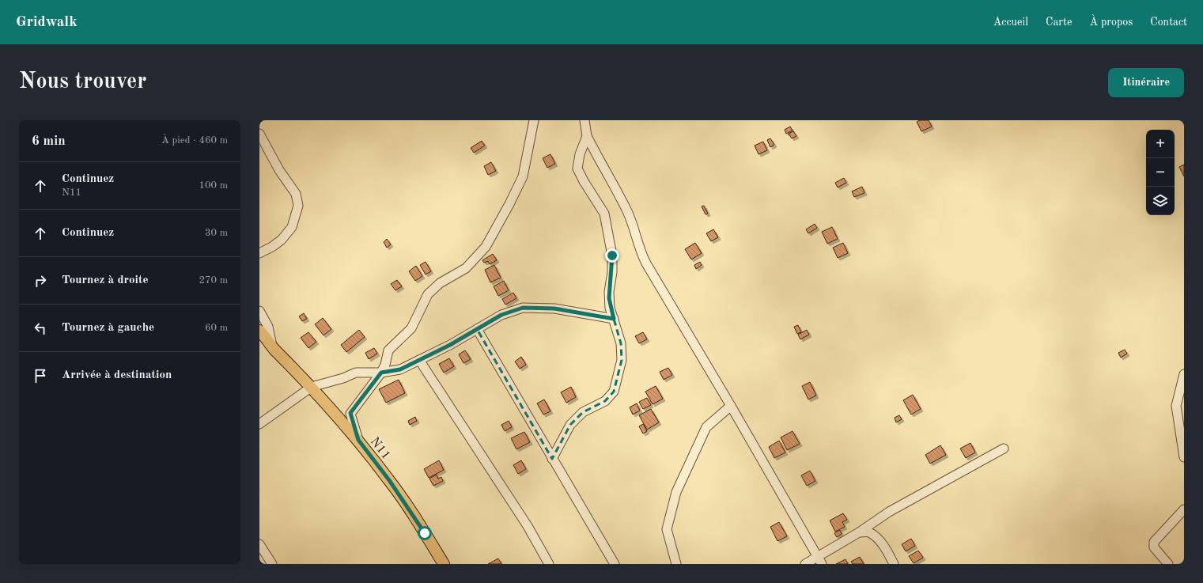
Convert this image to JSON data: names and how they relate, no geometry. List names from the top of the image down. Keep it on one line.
{"streets":{"main road":["N11"]},"page":{"header":"Gridwalk","nav":["Accueil","Carte","À propos","Contact"],"buttons":"Itinéraire","title":"Nous trouver","heading":["6 min","À pied · 460 m"],"map_buttons":["+","−"],"list":[["Continuez","N11","100 m"],["Continuez","30 m"],["Tournez à droite","270 m"],["Tournez à gauche","60 m"],"Arrivée à destination"]}}
